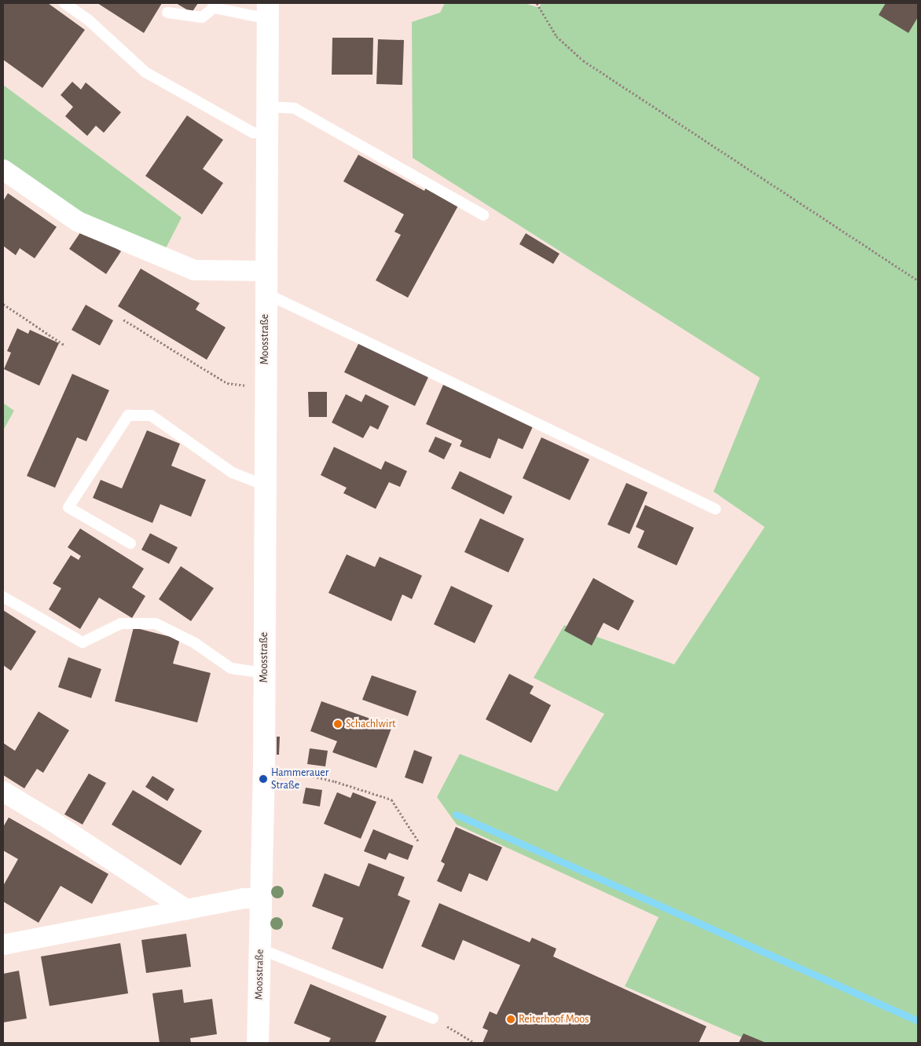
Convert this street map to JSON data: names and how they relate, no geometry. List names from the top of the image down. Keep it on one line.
{"streets":{"street":["Moosstraße"]},"places":["Schachlwirt","Hammerauer Straße","Reiterhoof Moos"]}
